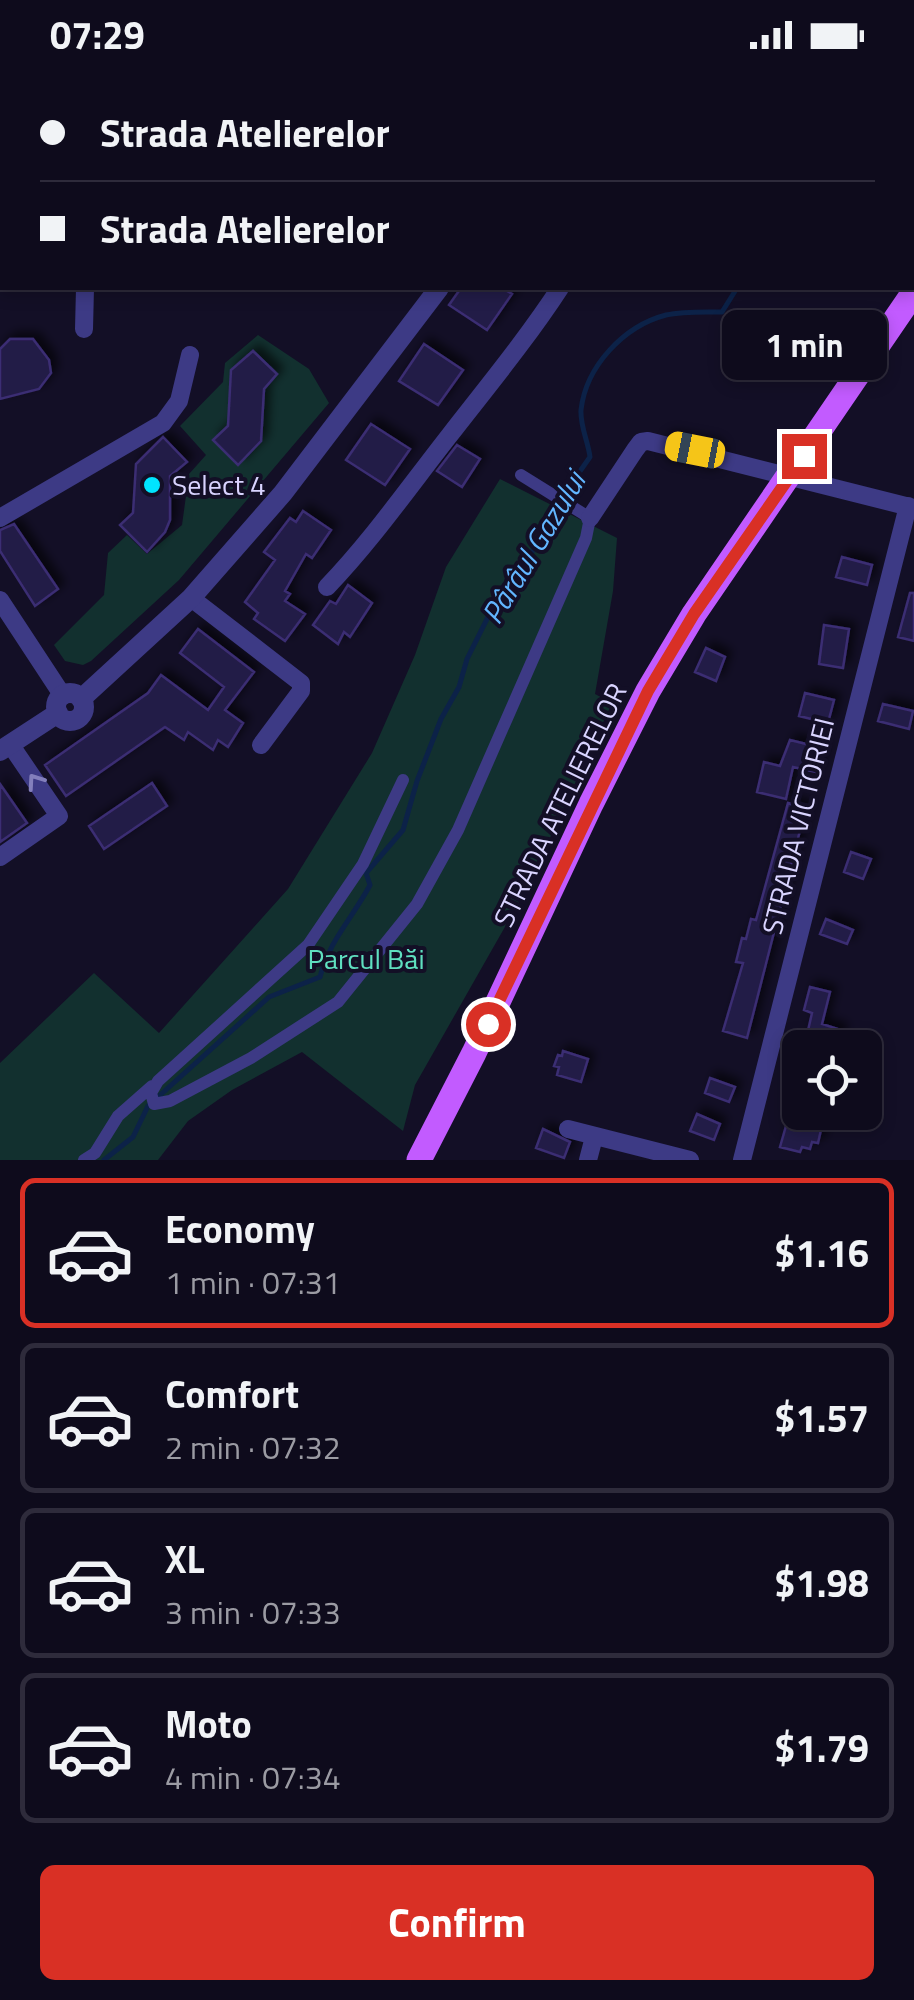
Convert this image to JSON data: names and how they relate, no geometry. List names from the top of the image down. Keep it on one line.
{"streets":{"main road":["STRADA ATELIERELOR"],"street":["STRADA VICTORIEI"]},"water":["Pârâul Gazului"],"parks":["Parcul Băi"],"places":["Select 4"],"page":{"status":"07:29","banner":["Strada Atelierelor","Strada Atelierelor"],"bubble":"1 min","list":[{"name":"Economy","note":"1 min · 07:31","value":"$1.16"},{"name":"Comfort","note":"2 min · 07:32","value":"$1.57"},{"name":"XL","note":"3 min · 07:33","value":"$1.98"},{"name":"Moto","note":"4 min · 07:34","value":"$1.79"}],"buttons":"Confirm"}}
